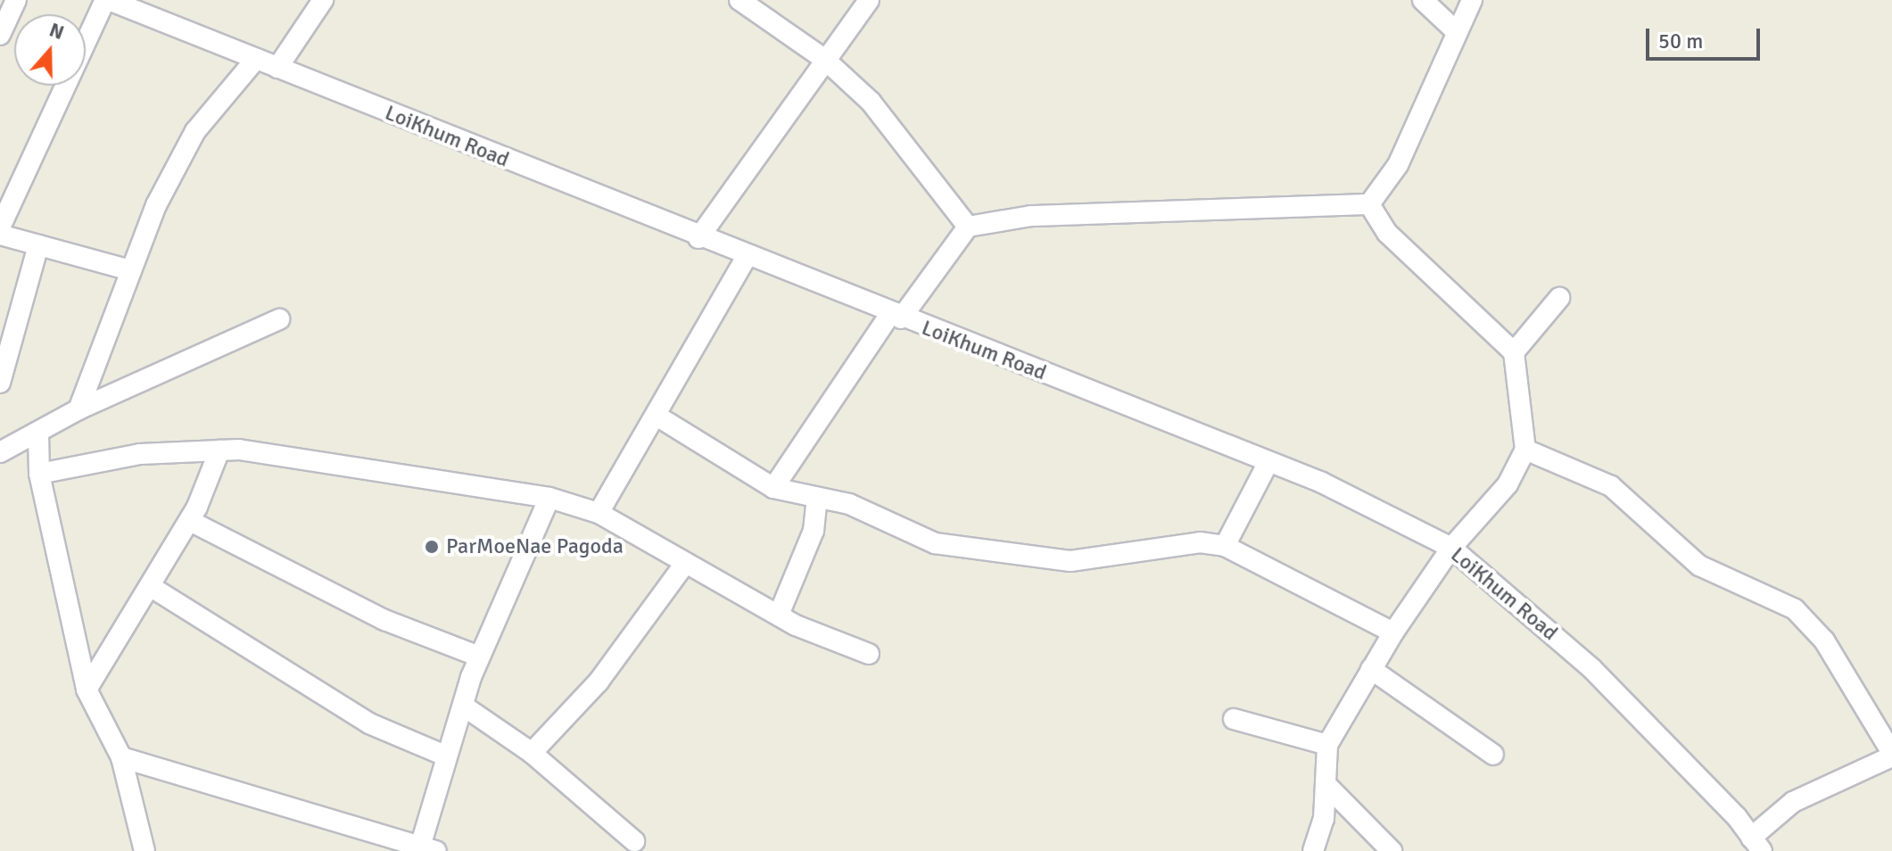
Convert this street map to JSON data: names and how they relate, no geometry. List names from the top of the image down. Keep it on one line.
{"streets":{"street":["LoiKhum Road"]},"places":["ParMoeNae Pagoda"],"scale_bar":"50 m","north":"top"}
